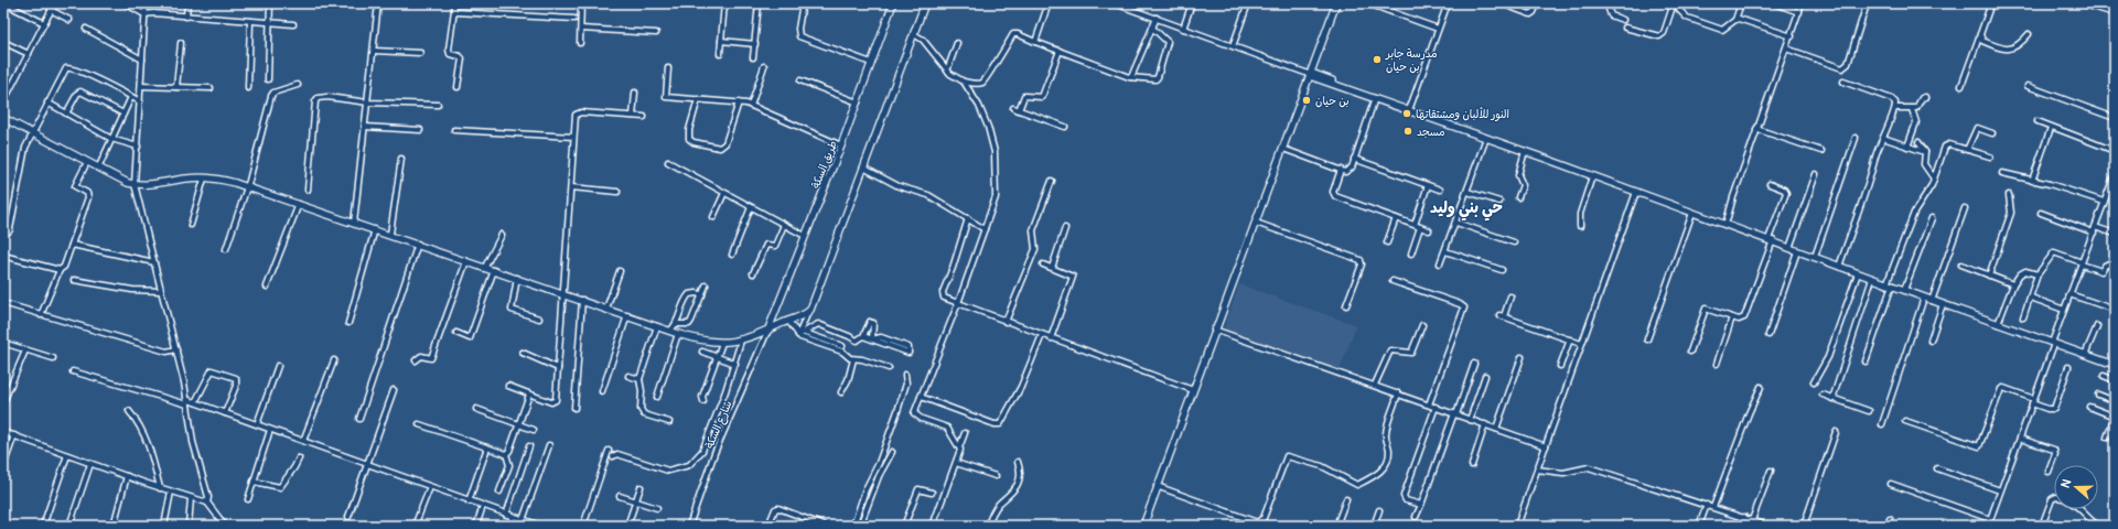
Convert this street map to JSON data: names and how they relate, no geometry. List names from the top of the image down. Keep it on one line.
{"streets":{"main road":["طريق السكة"],"street":["شارع السكة"]},"crossings":[["طريق السكة","شارع السكة"]],"districts":["حي بني وليد"],"places":["مدرسة جابر بن حيان","بن حيان","النور للألبان ومشتقاتها","مسجد"],"north":"left"}
